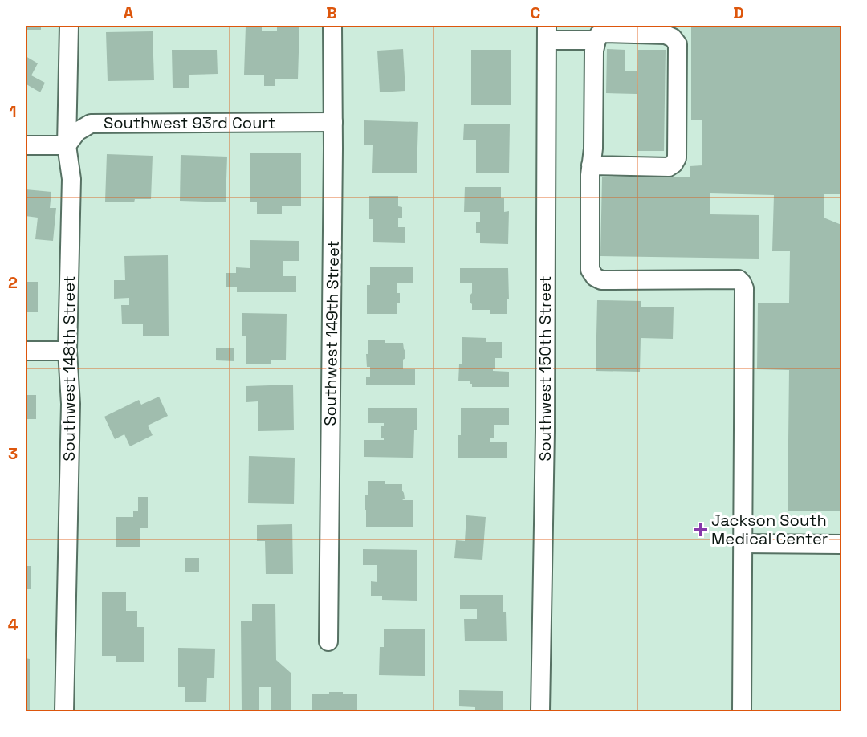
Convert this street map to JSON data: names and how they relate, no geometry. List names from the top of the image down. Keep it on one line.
{"streets":{"street":["Southwest 93rd Court","Southwest 149th Street","Southwest 148th Street","Southwest 150th Street"]},"crossings":[["Southwest 93rd Court","Southwest 149th Street"],["Southwest 93rd Court","Southwest 148th Street"]],"places":{"health":["Jackson South Medical Center"]},"grid":{"columns":["A","B","C","D"],"rows":["1","2","3","4"]}}
